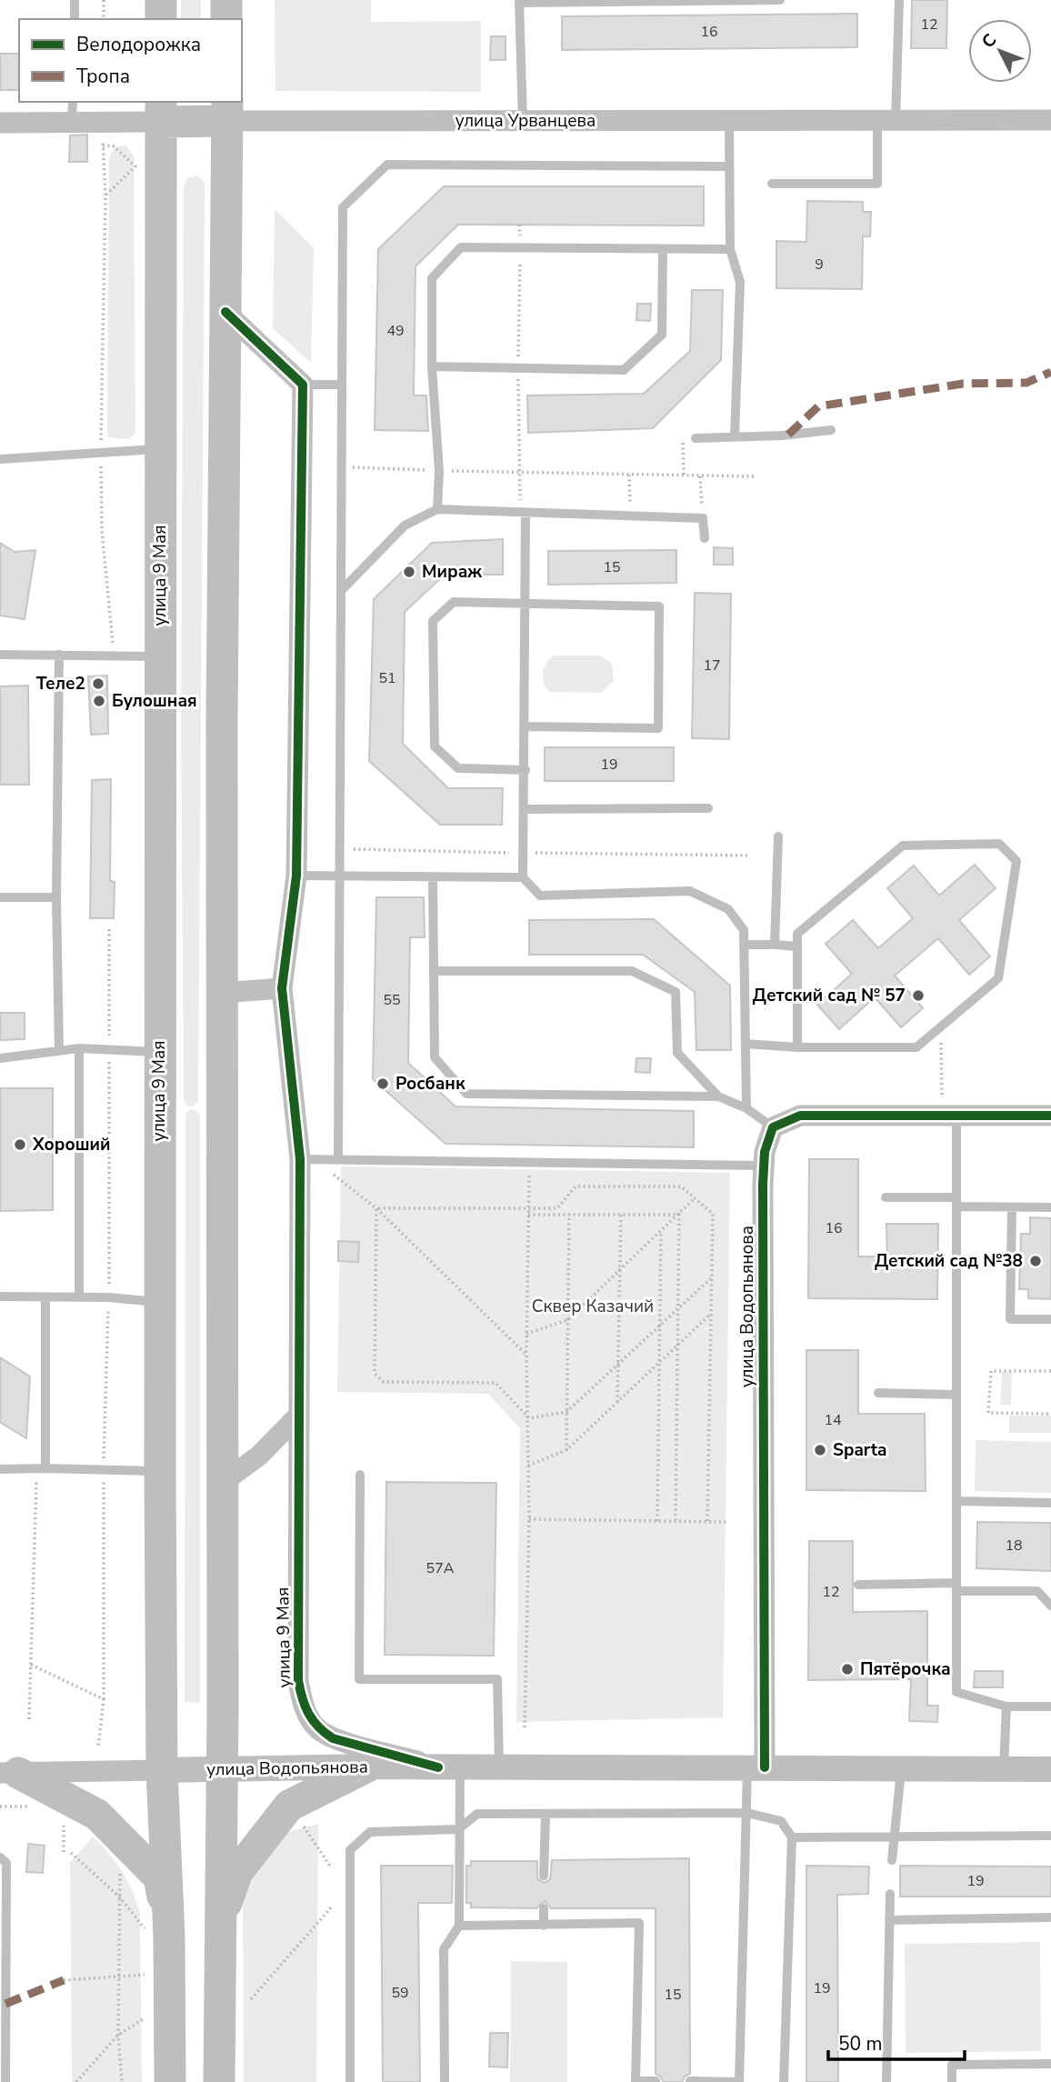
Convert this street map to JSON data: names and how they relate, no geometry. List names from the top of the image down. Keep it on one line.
{"streets":{"main road":["улица Урванцева","улица 9 Мая"],"street":["улица Водопьянова"]},"crossings":[["улица Урванцева","улица 9 Мая"],["улица 9 Мая","улица Водопьянова"]],"parks":["Сквер Казачий"],"places":["Мираж","Теле2","Булошная","Детский сад № 57","Росбанк","Хороший","Детский сад №38","Sparta","Пятёрочка"],"house_numbers":["12","16","9","49","15","17","51","19","55","16","14","18","57А","12","19","19","59","15"],"legend":["Велодорожка","Тропа"],"scale_bar":"50 m","north":"top left"}
